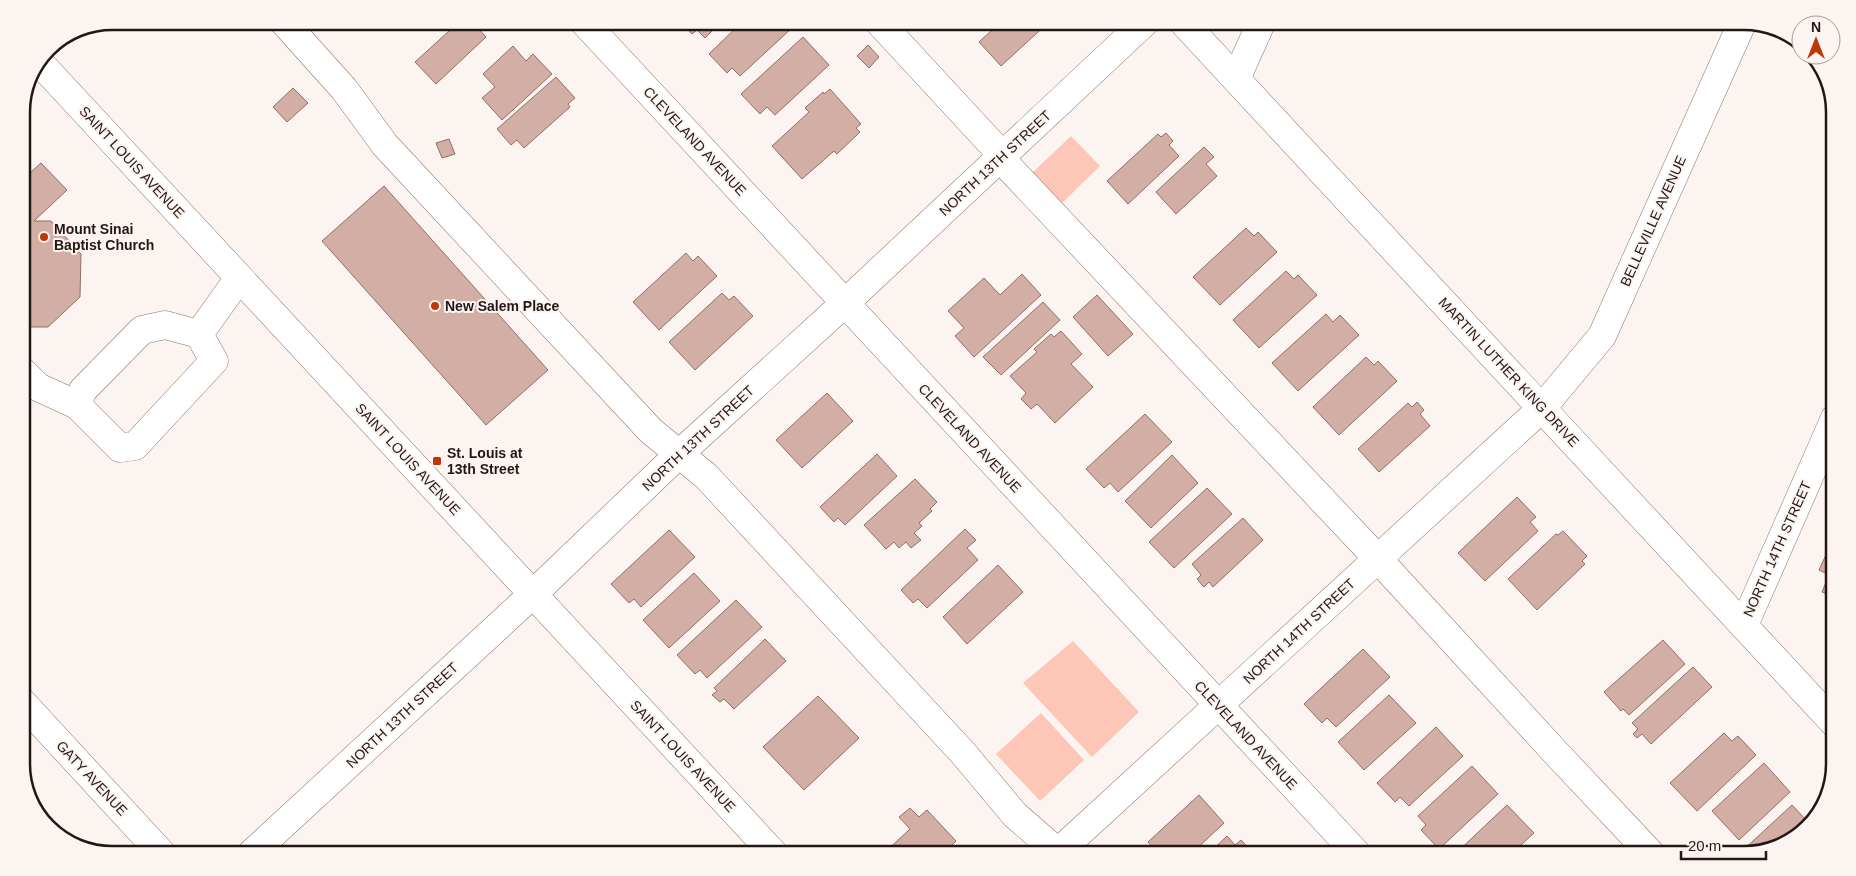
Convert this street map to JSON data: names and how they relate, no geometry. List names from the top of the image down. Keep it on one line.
{"streets":{"street":["CLEVELAND AVENUE","SAINT LOUIS AVENUE","NORTH 13TH STREET","BELLEVILLE AVENUE","MARTIN LUTHER KING DRIVE","NORTH 14TH STREET","GATY AVENUE"]},"crossings":[["CLEVELAND AVENUE","NORTH 13TH STREET"],["CLEVELAND AVENUE","NORTH 14TH STREET"],["SAINT LOUIS AVENUE","NORTH 13TH STREET"],["BELLEVILLE AVENUE","MARTIN LUTHER KING DRIVE"],["BELLEVILLE AVENUE","NORTH 14TH STREET"],["MARTIN LUTHER KING DRIVE","NORTH 14TH STREET"]],"places":{"other":["Mount Sinai Baptist Church","New Salem Place"],"transit":["St. Louis at 13th Street"]},"scale_bar":"20 m","north":"top"}
